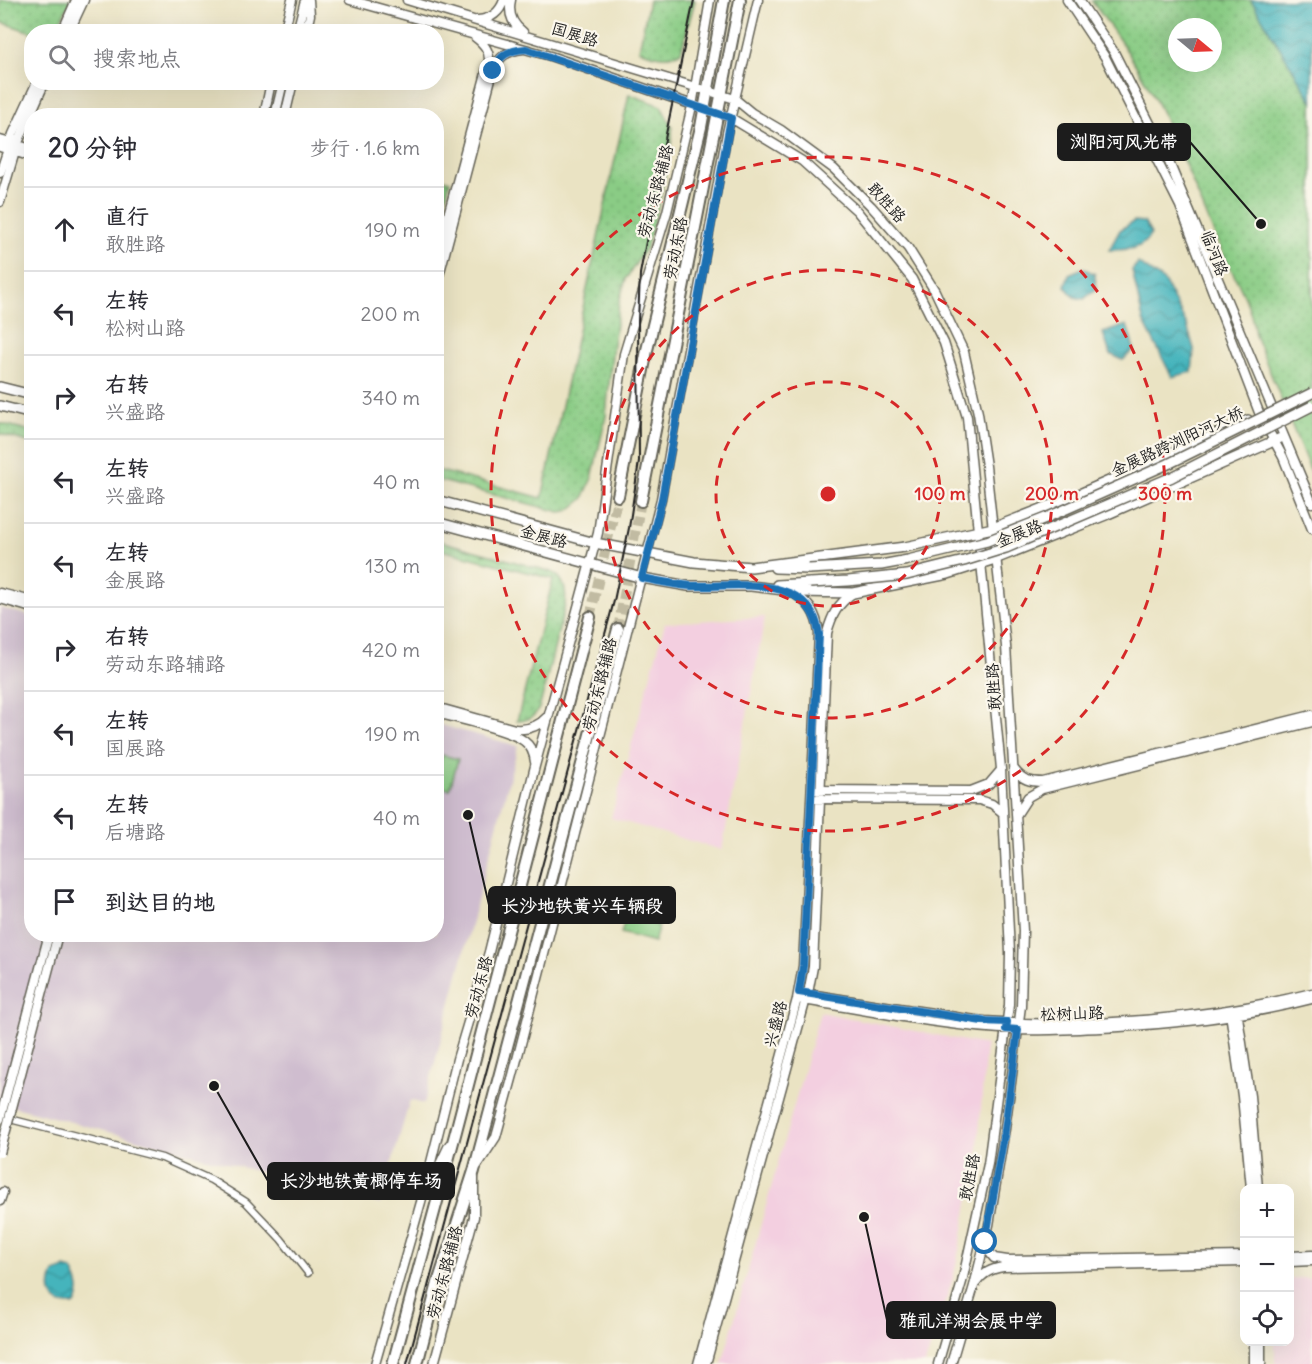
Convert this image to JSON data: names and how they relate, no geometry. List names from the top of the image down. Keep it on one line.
{"streets":{"highway":["劳动东路"],"main road":["国展路","劳动东路辅路","敢胜路","临河路","金展路跨浏阳河大桥","金展路","松树山路","兴盛路"]},"crossings":[["国展路","劳动东路辅路"],["国展路","敢胜路"],["国展路","劳动东路"],["劳动东路辅路","敢胜路"],["劳动东路辅路","金展路"],["敢胜路","金展路"],["敢胜路","松树山路"],["临河路","金展路"],["金展路跨浏阳河大桥","金展路"],["金展路","兴盛路"],["松树山路","兴盛路"]],"places":["浏阳河风光带","长沙地铁黄兴车辆段","长沙地铁黄榔停车场","雅礼洋湖会展中学"],"north":"right","page":{"search":"搜索地点","heading":["20 分钟","步行 · 1.6 km"],"list":[["直行","敢胜路","190 m"],["左转","松树山路","200 m"],["右转","兴盛路","340 m"],["左转","兴盛路","40 m"],["左转","金展路","130 m"],["右转","劳动东路辅路","420 m"],["左转","国展路","190 m"],["左转","后塘路","40 m"],"到达目的地"],"map_buttons":["+","−"]},"rings":["100 m","200 m","300 m"]}
